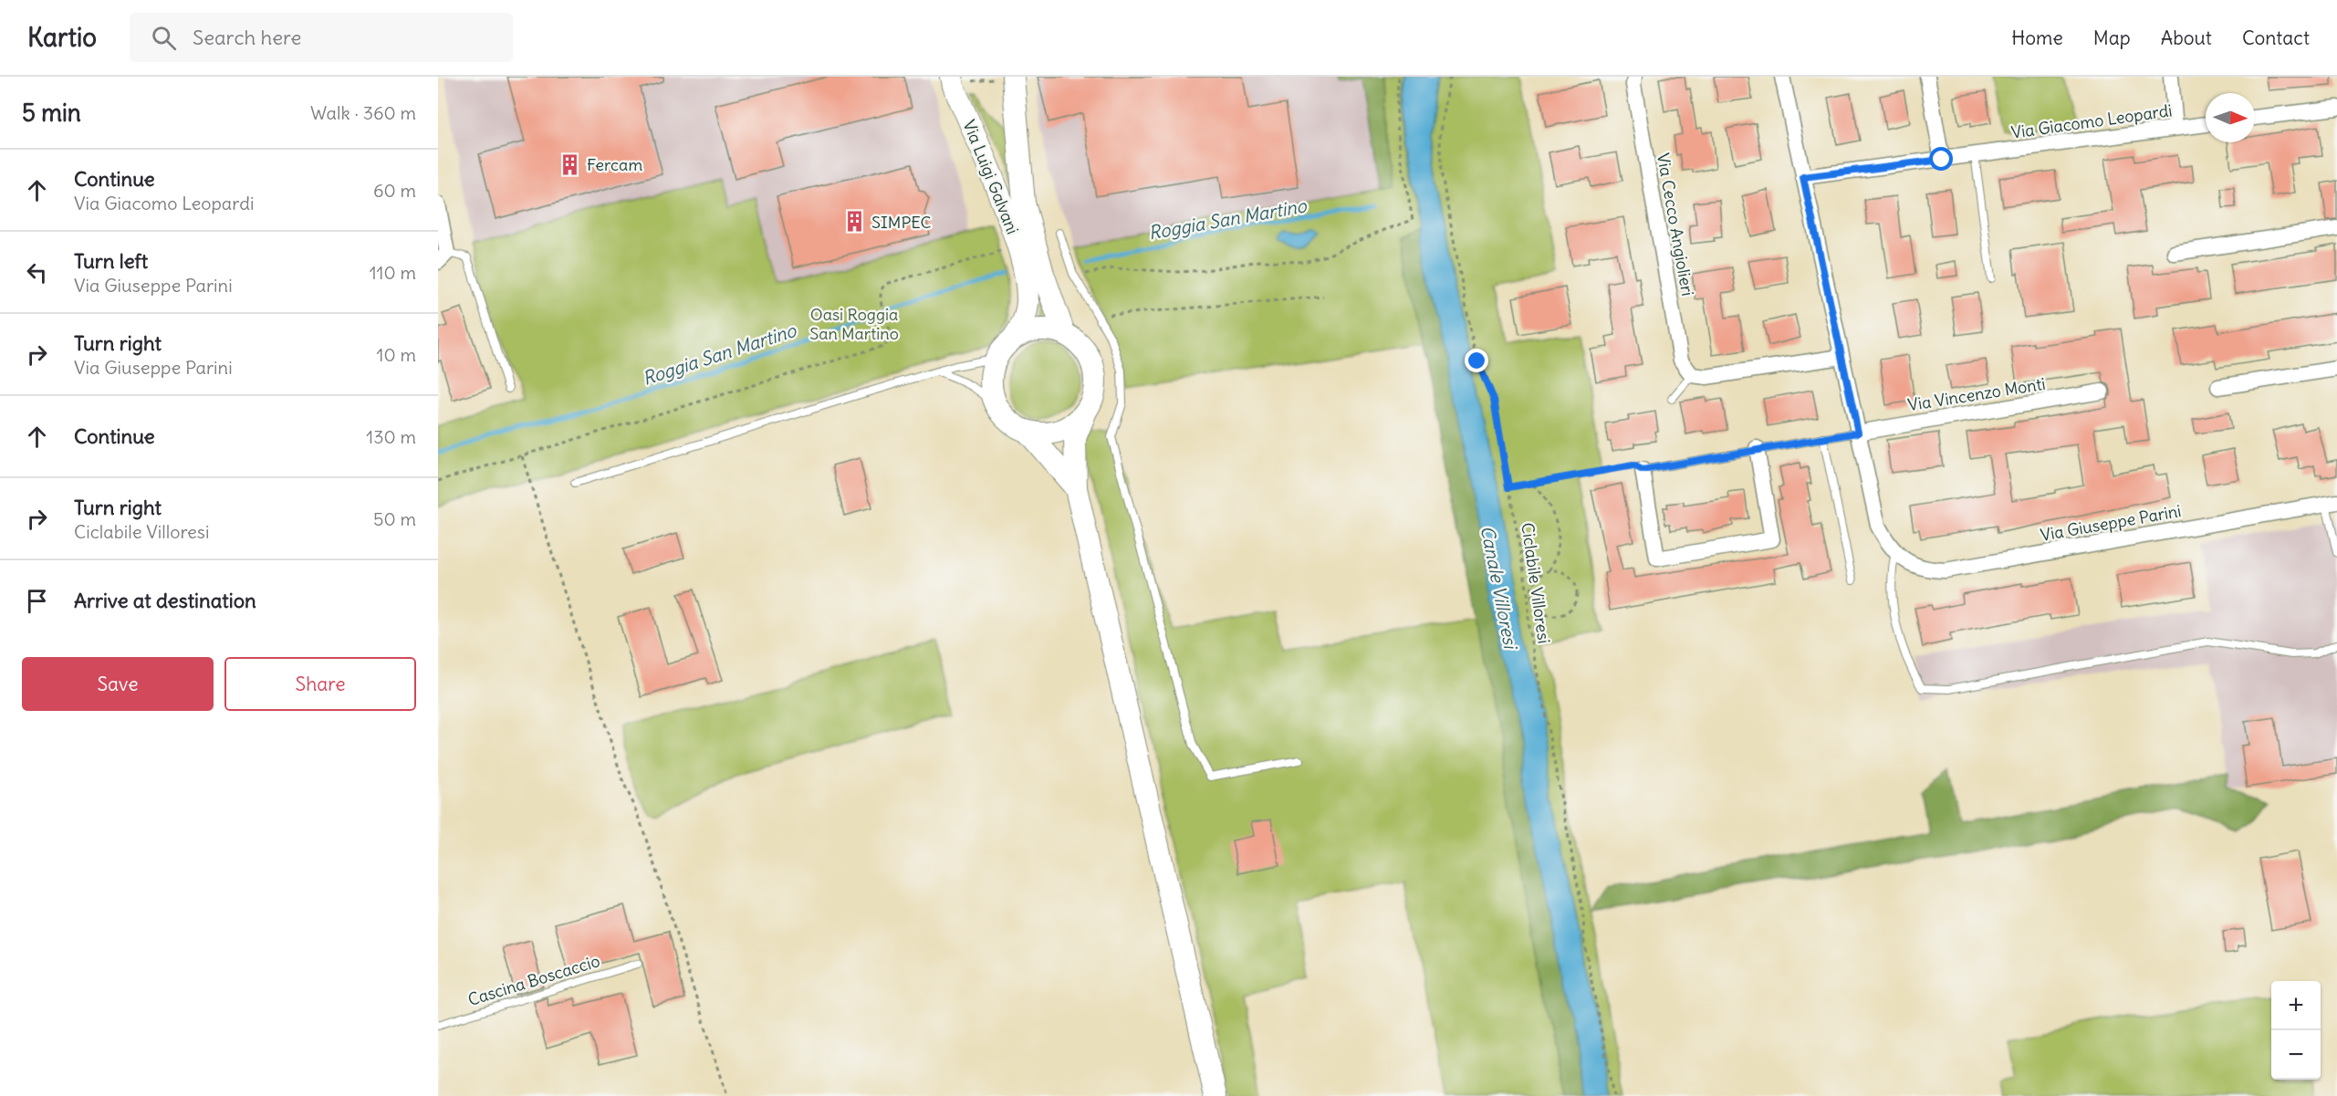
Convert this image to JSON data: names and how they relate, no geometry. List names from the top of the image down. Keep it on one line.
{"streets":{"main road":["Via Luigi Galvani"],"street":["Via Giacomo Leopardi","Via Cecco Angiolieri","Via Vincenzo Monti","Via Giuseppe Parini"],"lane":["Cascina Boscaccio"],"path":["Ciclabile Villoresi"]},"crossings":[["Via Giacomo Leopardi","Via Giuseppe Parini"],["Via Vincenzo Monti","Via Giuseppe Parini"]],"water":["Roggia San Martino","Canale Villoresi"],"parks":["Oasi Roggia San Martino"],"places":{"building":["Fercam","SIMPEC"]},"north":"right","page":{"header":"Kartio","search":"Search here","nav":["Home","Map","About","Contact"],"heading":["5 min","Walk · 360 m"],"list":[["Continue","Via Giacomo Leopardi","60 m"],["Turn left","Via Giuseppe Parini","110 m"],["Turn right","Via Giuseppe Parini","10 m"],["Continue","130 m"],["Turn right","Ciclabile Villoresi","50 m"],"Arrive at destination"],"buttons":["Save","Share"],"map_buttons":["+","−"]}}
